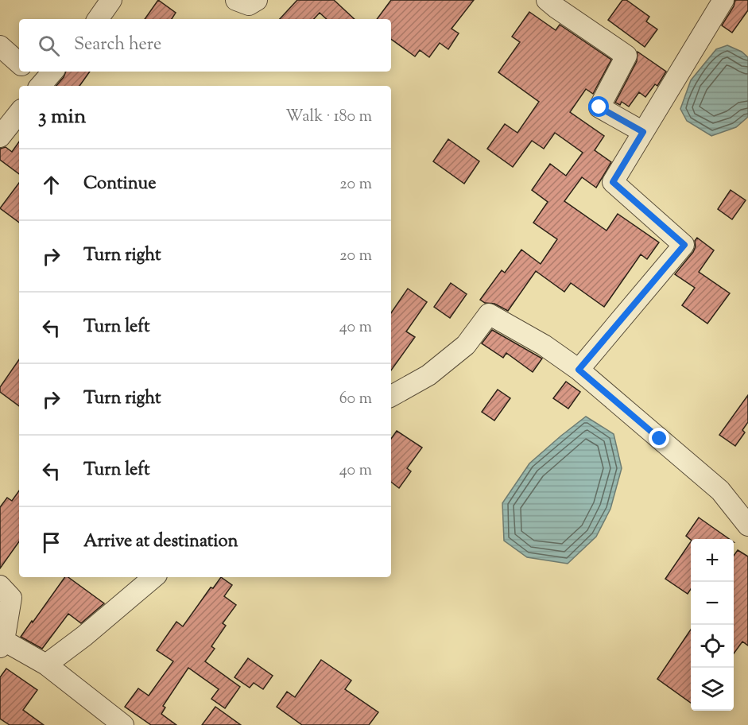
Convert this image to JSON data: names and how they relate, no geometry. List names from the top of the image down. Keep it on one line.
{"page":{"search":"Search here","heading":["3 min","Walk · 180 m"],"list":[["Continue","20 m"],["Turn right","20 m"],["Turn left","40 m"],["Turn right","60 m"],["Turn left","40 m"],"Arrive at destination"],"map_buttons":["+","−"]}}
